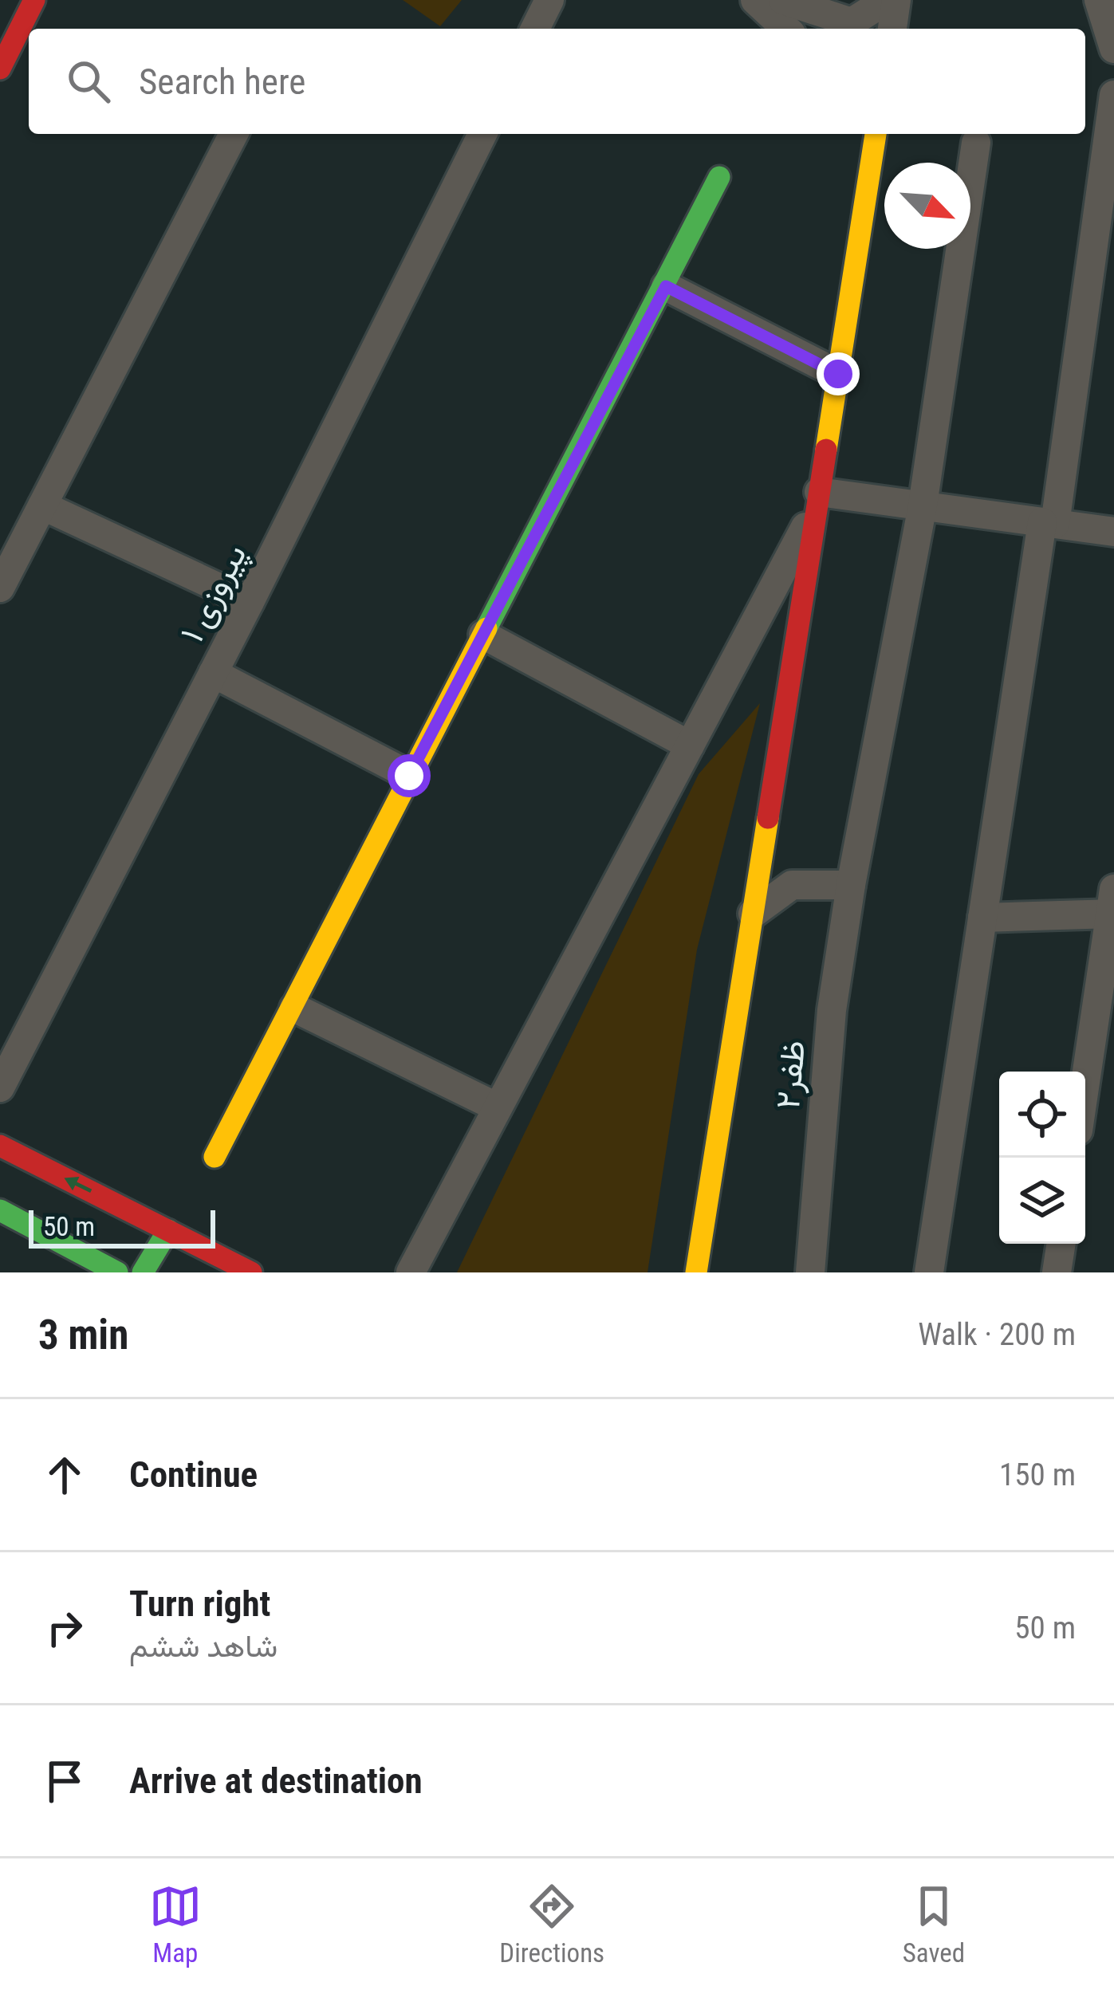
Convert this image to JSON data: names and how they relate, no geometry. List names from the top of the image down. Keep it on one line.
{"streets":{"street":["پیروزی ۱","ظفر۲"]},"scale_bar":"50 m","north":"bottom right","page":{"search":"Search here","scale":"50 m","heading":["3 min","Walk · 200 m"],"list":[["Continue","150 m"],["Turn right","شاهد ششم","50 m"],"Arrive at destination"],"nav":["Map","Directions","Saved"]}}
